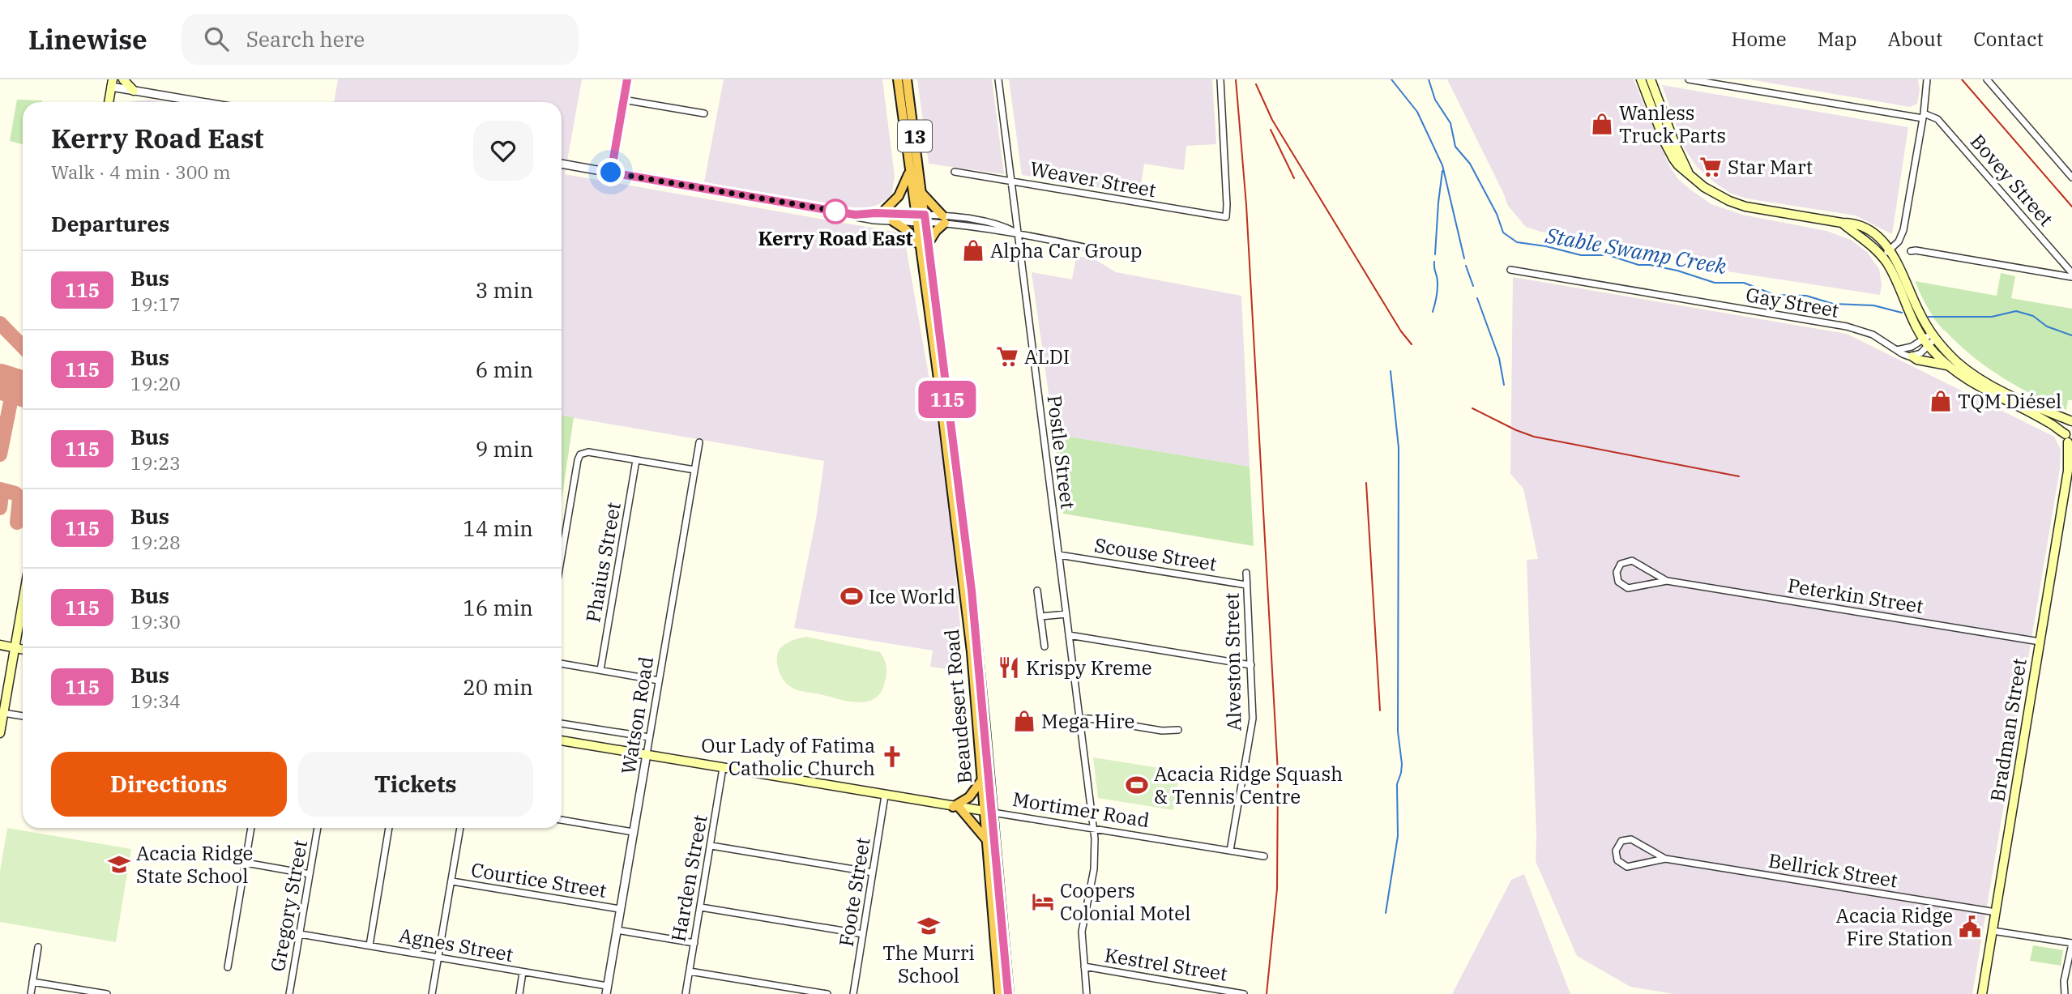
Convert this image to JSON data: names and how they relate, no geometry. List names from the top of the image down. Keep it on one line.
{"streets":{"highway":["13","Beaudesert Road"],"main road":["Bradman Street","Mortimer Road"],"street":["Weaver Street","Bovey Street","Gay Street","Postle Street","Scouse Street","Phaius Street","Peterkin Street","Alveston Street","Watson Road","Bellrick Street","Harden Street","Courtice Street","Foote Street","Gregory Street","Agnes Street","Kestrel Street"]},"crossings":[["Weaver Street","Postle Street"],["Postle Street","Scouse Street"],["Postle Street","Mortimer Road"],["Postle Street","Kestrel Street"],["Scouse Street","Alveston Street"],["Peterkin Street","Bradman Street"],["Alveston Street","Mortimer Road"],["Beaudesert Road","Mortimer Road"],["Watson Road","Mortimer Road"],["Watson Road","Courtice Street"],["Watson Road","Agnes Street"],["Bradman Street","Bellrick Street"],["Mortimer Road","Harden Street"],["Mortimer Road","Foote Street"],["Gregory Street","Agnes Street"]],"water":["Stable Swamp Creek"],"places":{"shop":["Wanless Truck Parts","Alpha Car Group","TQM Diésel","Mega Hire"],"supermarket":["Star Mart","ALDI"],"other":["Kerry Road East"],"sports":["Ice World","Acacia Ridge Squash & Tennis Centre"],"restaurant":["Krispy Kreme"],"church":["Our Lady of Fatima Catholic Church"],"school or university":["Acacia Ridge State School","The Murri School"],"hotel":["Coopers Colonial Motel"],"public building":["Acacia Ridge Fire Station"]},"lines":["bus line 115"],"page":{"header":"Linewise","search":"Search here","nav":["Home","Map","About","Contact"],"on_map":"115","heading":[["Kerry Road East","Walk · 4 min · 300 m"],"Departures"],"list":[{"mark":"115","name":"Bus","note":"19:17","value":"3 min"},{"mark":"115","name":"Bus","note":"19:20","value":"6 min"},{"mark":"115","name":"Bus","note":"19:23","value":"9 min"},{"mark":"115","name":"Bus","note":"19:28","value":"14 min"},{"mark":"115","name":"Bus","note":"19:30","value":"16 min"},{"mark":"115","name":"Bus","note":"19:34","value":"20 min"}],"buttons":["Directions","Tickets"]}}
